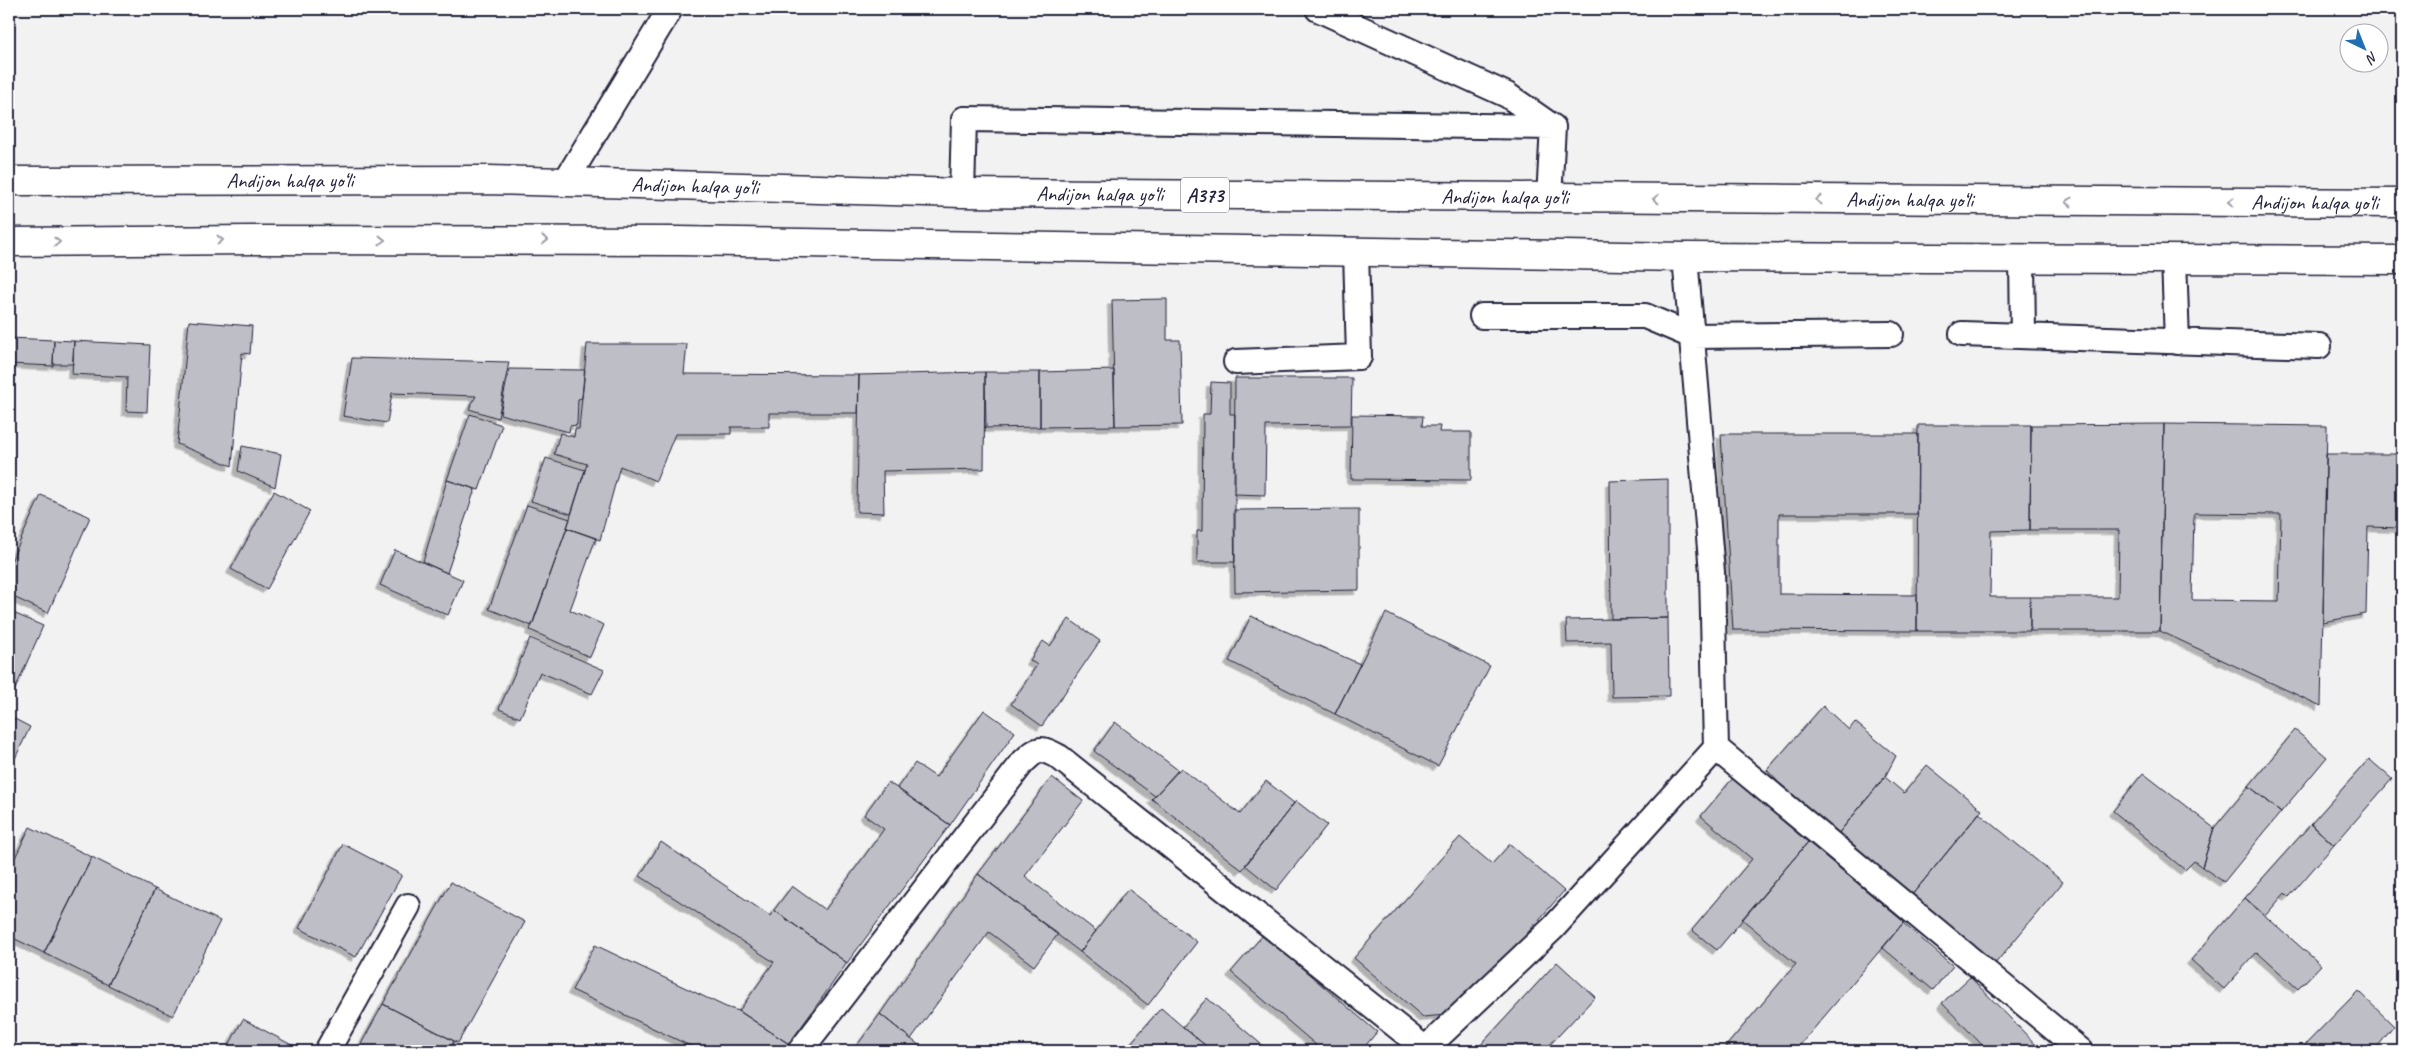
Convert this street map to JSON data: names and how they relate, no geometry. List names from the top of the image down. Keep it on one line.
{"streets":{"highway":["Andijon halqa yo‘li","A373"]},"north":"bottom right"}
